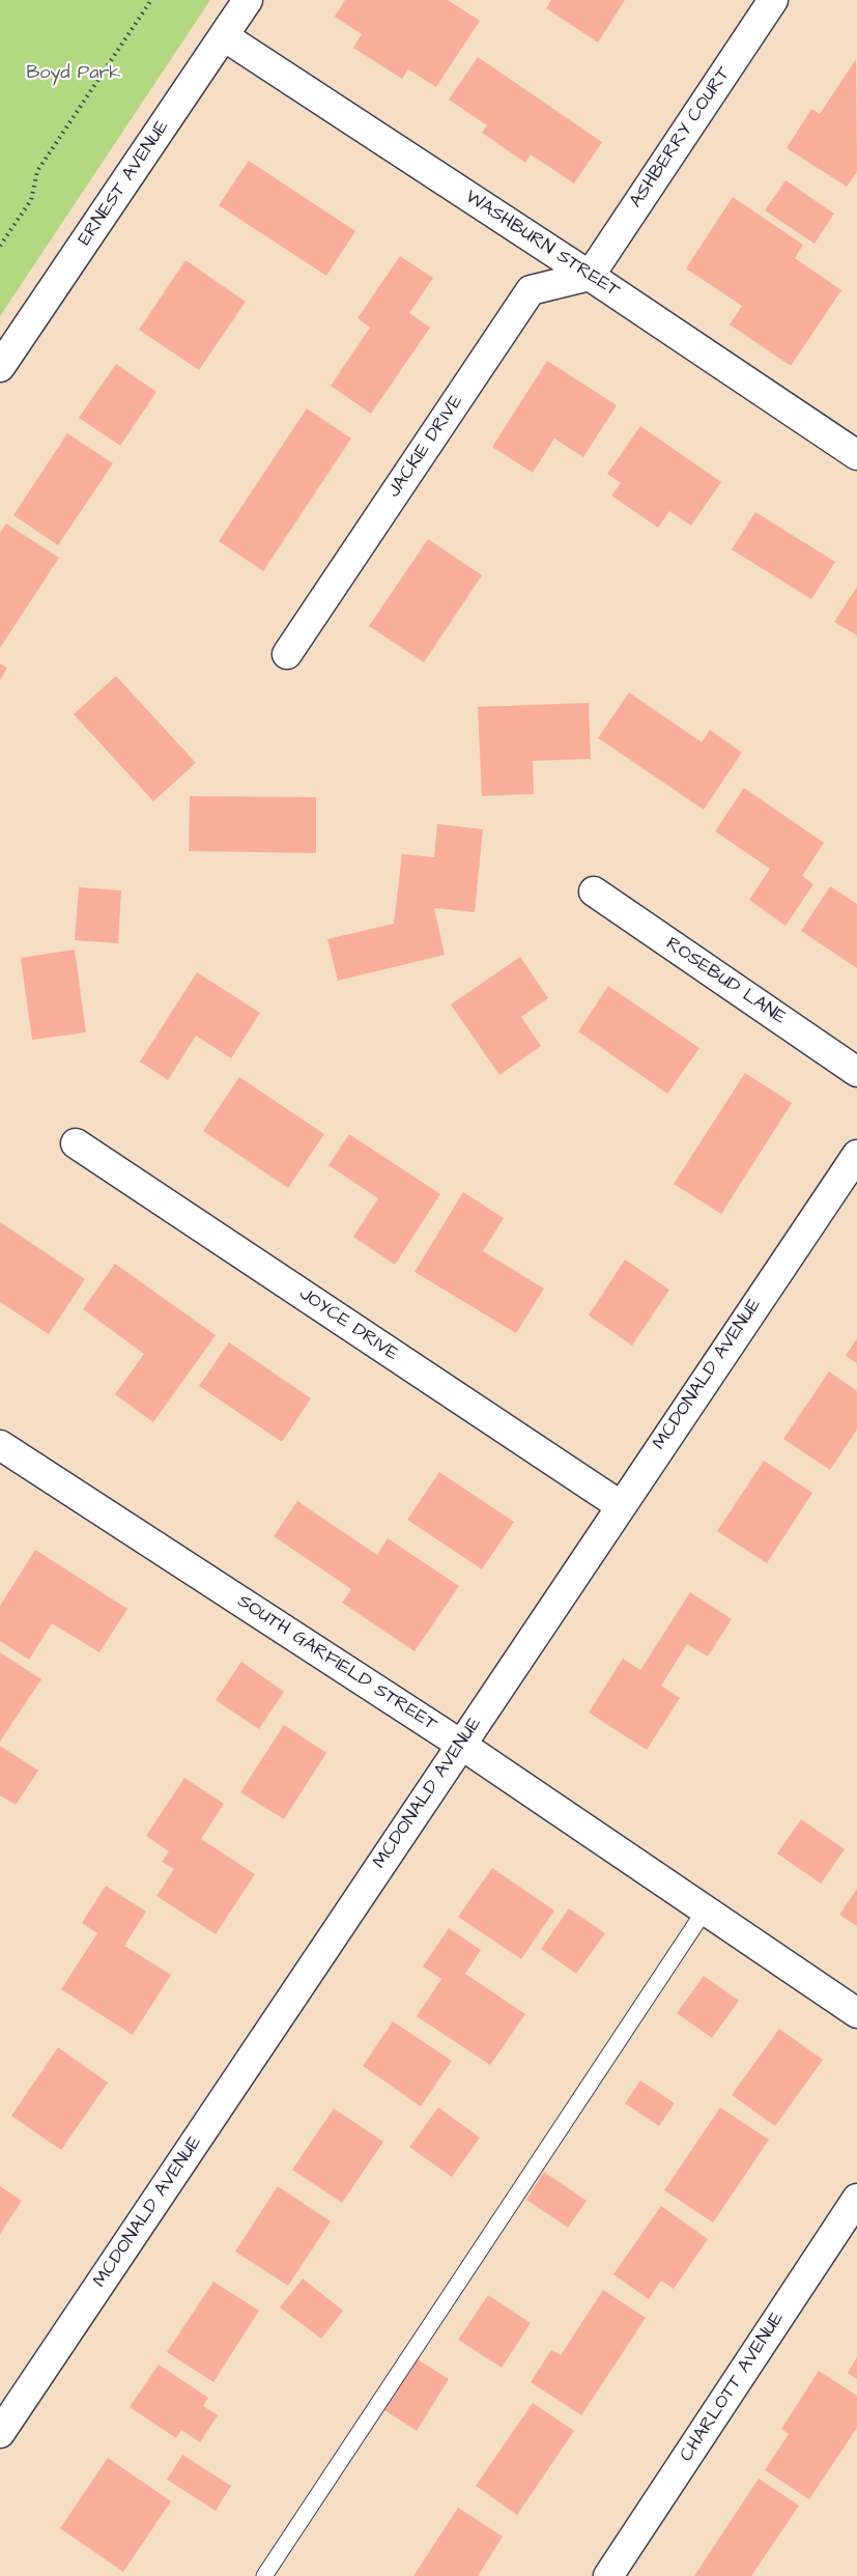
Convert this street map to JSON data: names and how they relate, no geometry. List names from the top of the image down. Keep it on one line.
{"streets":{"street":["ASHBERRY COURT","ERNEST AVENUE","WASHBURN STREET","JACKIE DRIVE","ROSEBUD LANE","JOYCE DRIVE","MCDONALD AVENUE","SOUTH GARFIELD STREET","CHARLOTT AVENUE"]},"crossings":[["ASHBERRY COURT","WASHBURN STREET"],["ASHBERRY COURT","JACKIE DRIVE"],["ERNEST AVENUE","WASHBURN STREET"],["WASHBURN STREET","JACKIE DRIVE"],["JOYCE DRIVE","MCDONALD AVENUE"],["MCDONALD AVENUE","SOUTH GARFIELD STREET"]],"parks":["Boyd Park"]}
